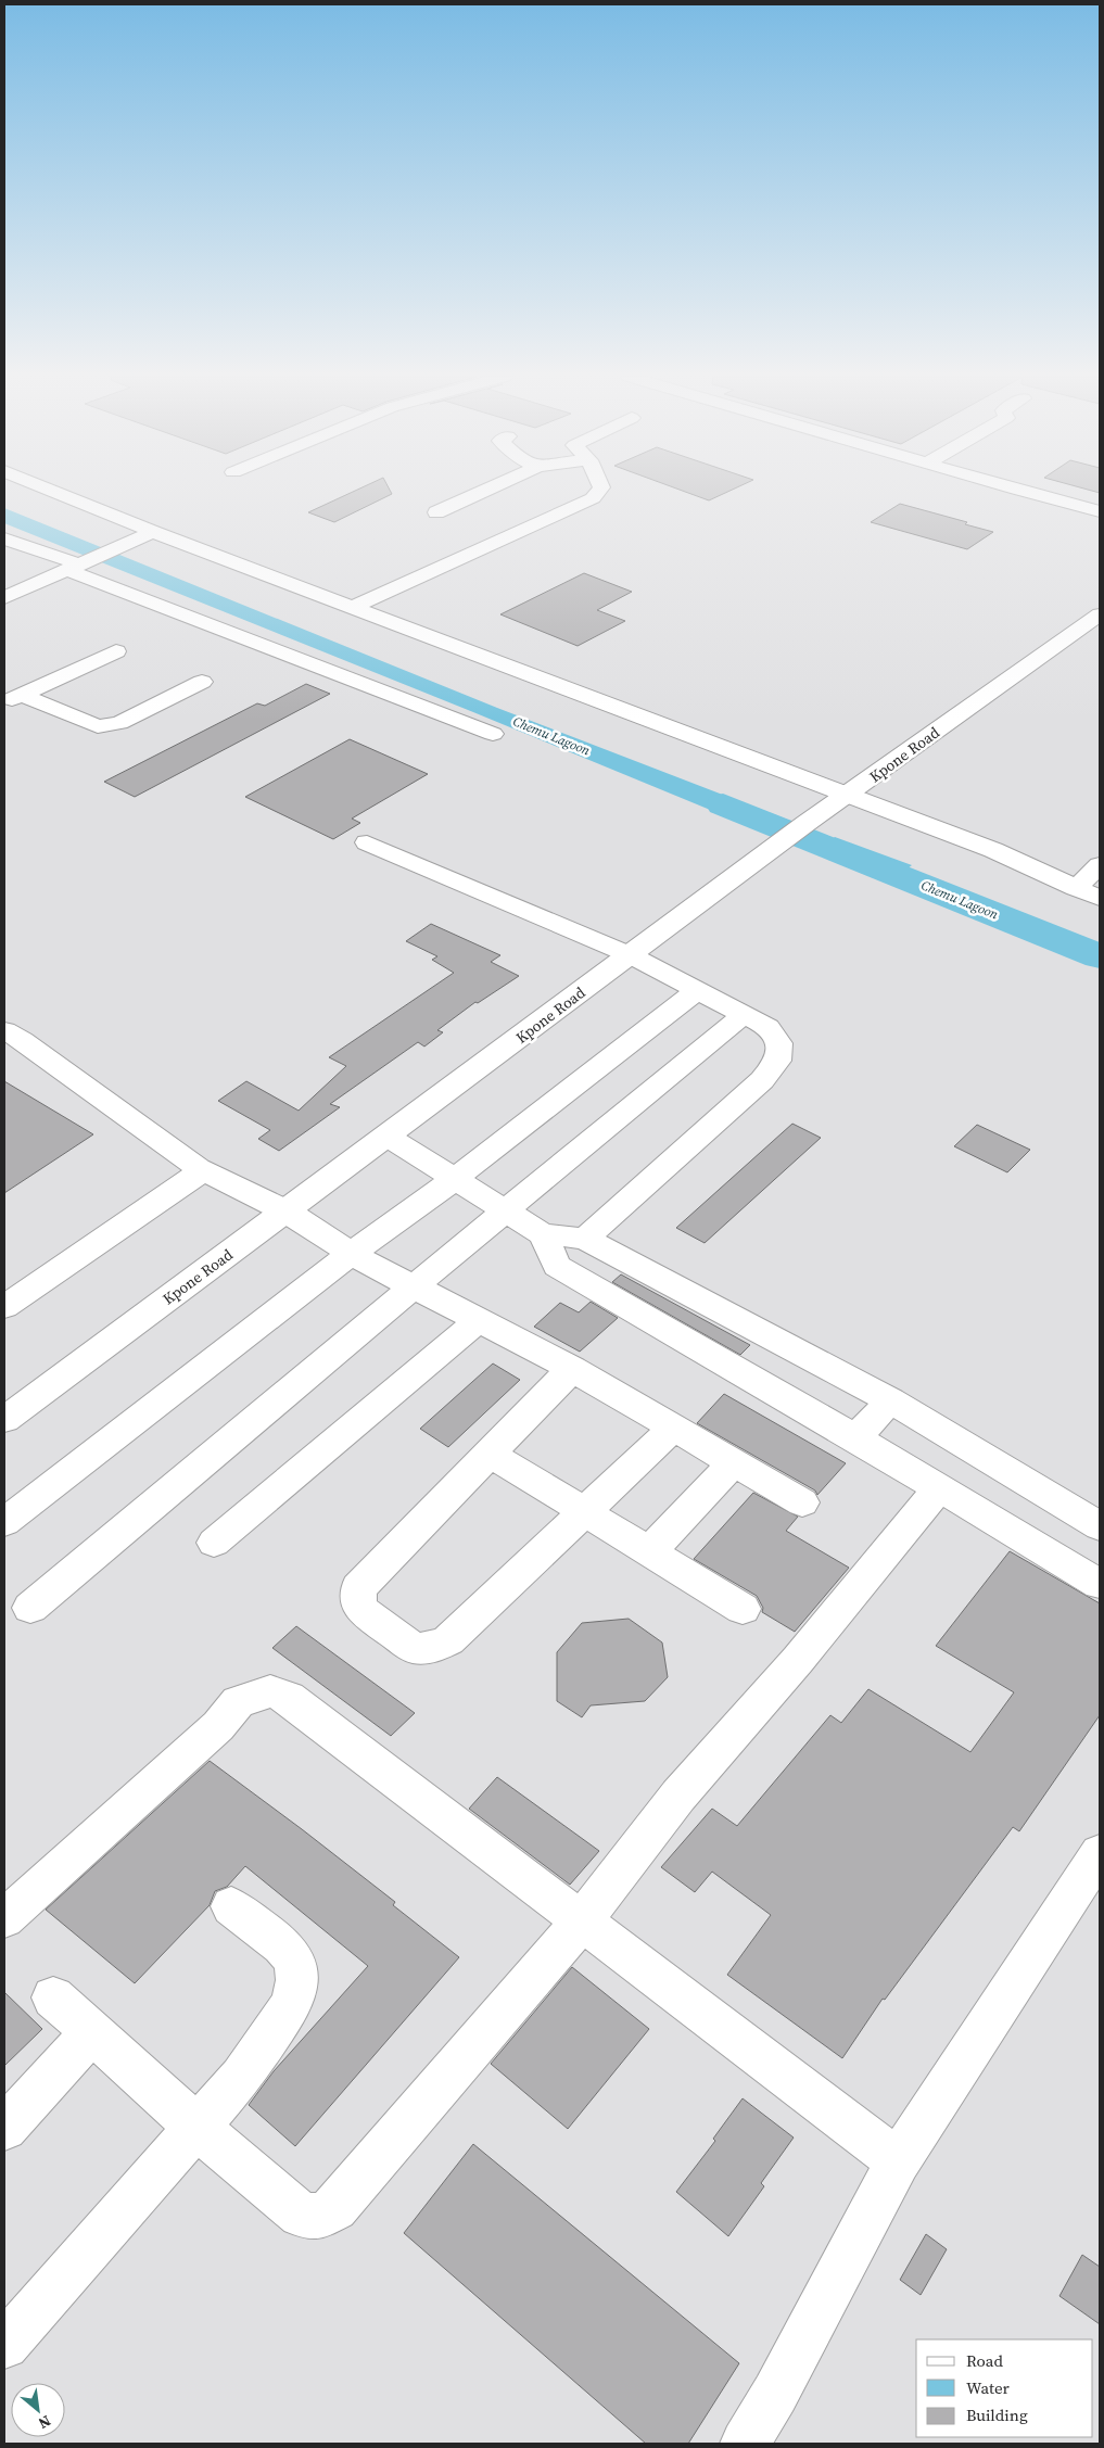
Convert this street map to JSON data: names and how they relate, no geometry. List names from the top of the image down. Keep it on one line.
{"streets":{"street":["Kpone Road"]},"water":["Chemu Lagoon"],"legend":["Road","Water","Building"],"north":"bottom right"}
